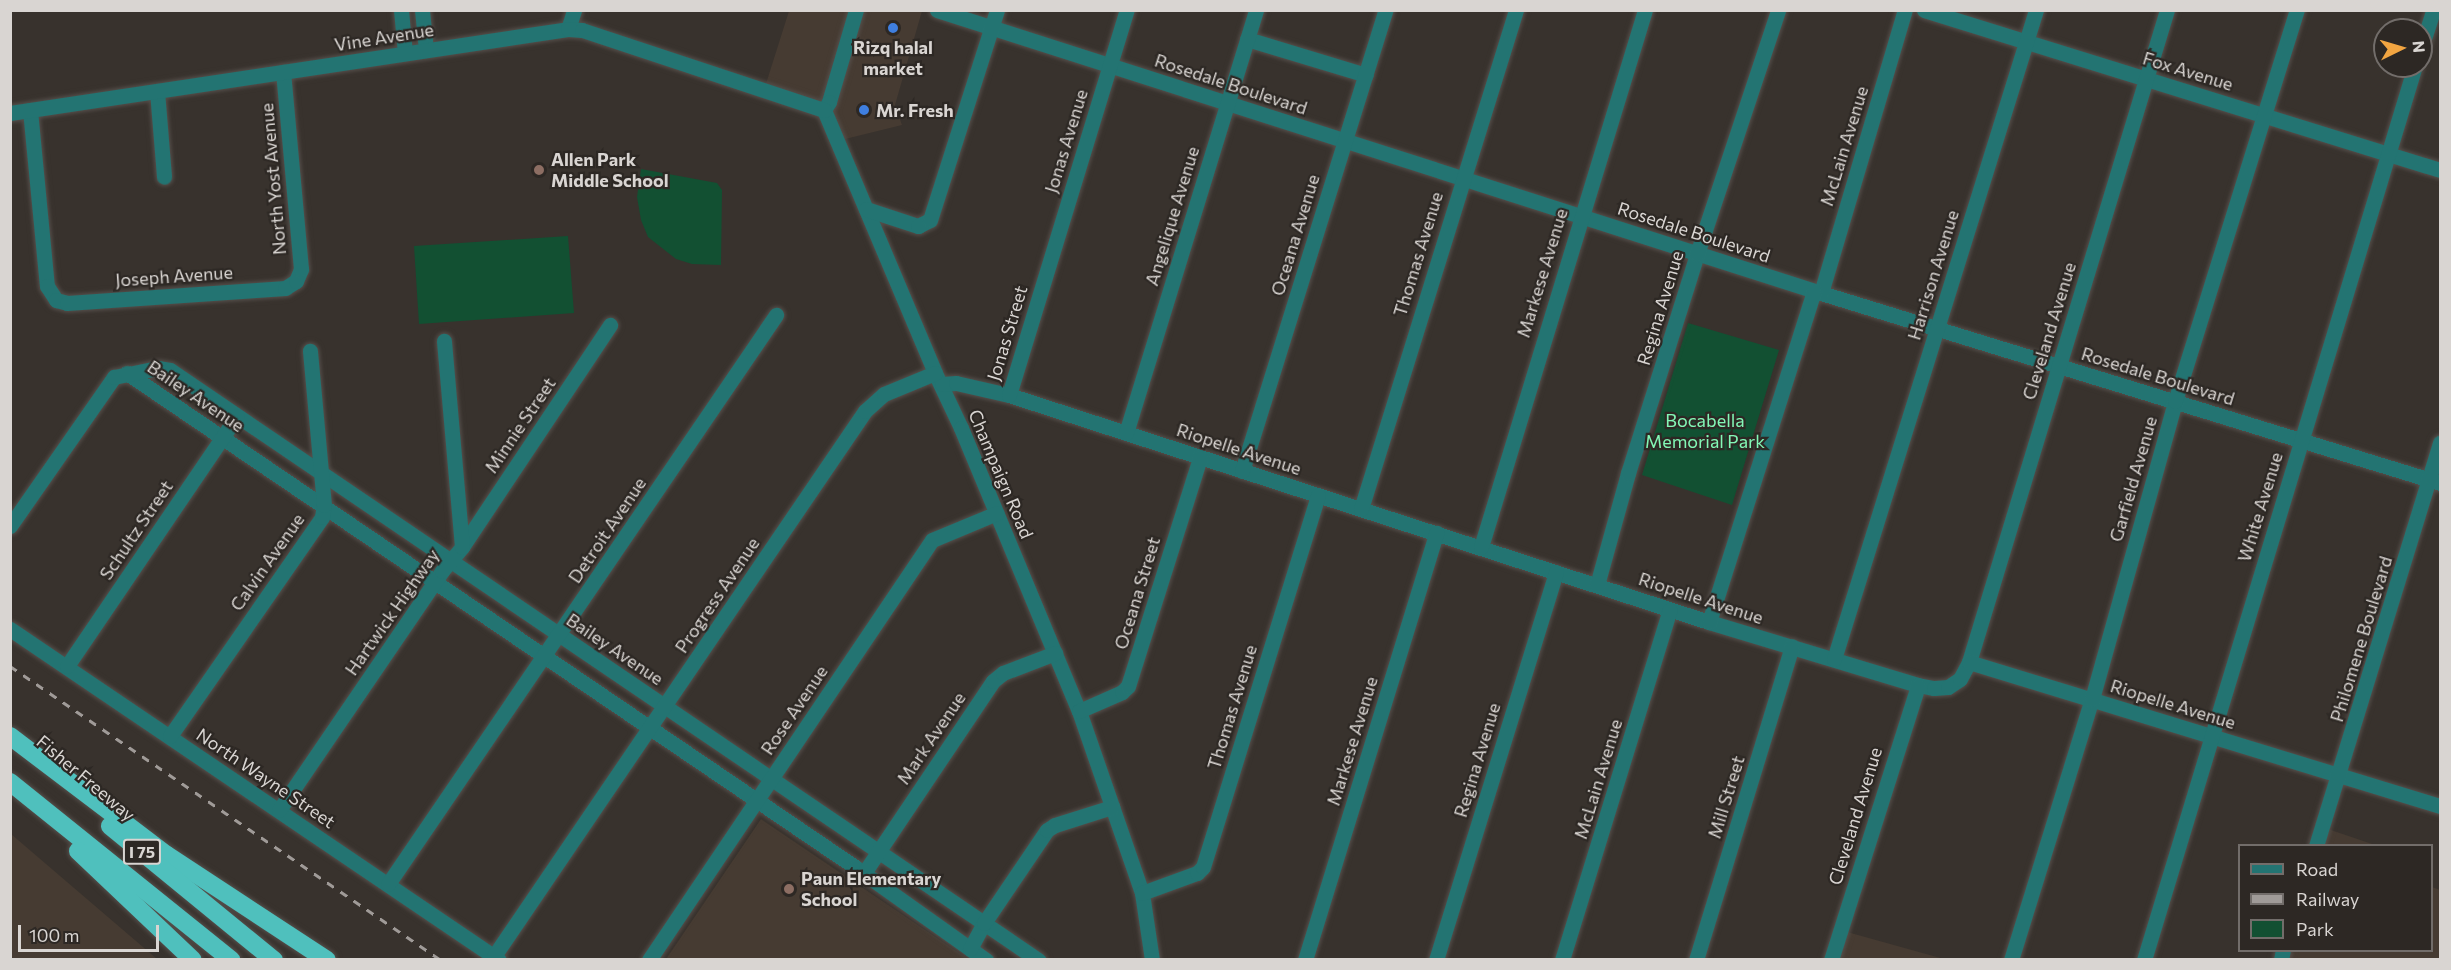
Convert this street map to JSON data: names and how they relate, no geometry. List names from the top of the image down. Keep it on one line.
{"streets":{"highway":["Fisher Freeway","I 75"],"street":["Vine Avenue","Fox Avenue","Rosedale Boulevard","Jonas Avenue","McLain Avenue","North Yost Avenue","Angelique Avenue","Oceana Avenue","Thomas Avenue","Markese Avenue","Harrison Avenue","Joseph Avenue","Regina Avenue","Cleveland Avenue","Jonas Street","Bailey Avenue","Minnie Street","Riopelle Avenue","Champaign Road","Garfield Avenue","White Avenue","Schultz Street","Detroit Avenue","Calvin Avenue","Oceana Street","Progress Avenue","Hartwick Highway","Philomene Boulevard","Rose Avenue","Mark Avenue","North Wayne Street","Mill Street"]},"crossings":[["Vine Avenue","North Yost Avenue"],["Vine Avenue","Joseph Avenue"],["Vine Avenue","Champaign Road"],["Fox Avenue","Harrison Avenue"],["Fox Avenue","Cleveland Avenue"],["Fox Avenue","Garfield Avenue"],["Fox Avenue","White Avenue"],["Rosedale Boulevard","Jonas Avenue"],["Rosedale Boulevard","McLain Avenue"],["Rosedale Boulevard","Angelique Avenue"],["Rosedale Boulevard","Oceana Avenue"],["Rosedale Boulevard","Thomas Avenue"],["Rosedale Boulevard","Markese Avenue"],["Rosedale Boulevard","Harrison Avenue"],["Rosedale Boulevard","Regina Avenue"],["Rosedale Boulevard","Cleveland Avenue"],["Rosedale Boulevard","Garfield Avenue"],["Rosedale Boulevard","White Avenue"],["Rosedale Boulevard","Philomene Boulevard"],["Jonas Avenue","Jonas Street"],["McLain Avenue","Riopelle Avenue"],["North Yost Avenue","Joseph Avenue"],["Angelique Avenue","Riopelle Avenue"],["Oceana Avenue","Riopelle Avenue"],["Thomas Avenue","Riopelle Avenue"],["Thomas Avenue","Champaign Road"],["Markese Avenue","Riopelle Avenue"],["Harrison Avenue","Riopelle Avenue"],["Regina Avenue","Riopelle Avenue"],["Cleveland Avenue","Riopelle Avenue"],["Jonas Street","Riopelle Avenue"],["Bailey Avenue","Schultz Street"],["Bailey Avenue","Detroit Avenue"],["Bailey Avenue","Calvin Avenue"],["Bailey Avenue","Progress Avenue"],["Bailey Avenue","Hartwick Highway"],["Bailey Avenue","Rose Avenue"],["Bailey Avenue","Mark Avenue"],["Minnie Street","Hartwick Highway"],["Riopelle Avenue","Champaign Road"],["Riopelle Avenue","Garfield Avenue"],["Riopelle Avenue","White Avenue"],["Riopelle Avenue","Oceana Street"],["Riopelle Avenue","Progress Avenue"],["Riopelle Avenue","Philomene Boulevard"],["Riopelle Avenue","Mill Street"],["Champaign Road","Oceana Street"],["Champaign Road","Progress Avenue"],["Champaign Road","Rose Avenue"],["Champaign Road","Mark Avenue"],["Schultz Street","North Wayne Street"],["Detroit Avenue","North Wayne Street"],["Calvin Avenue","North Wayne Street"],["Progress Avenue","North Wayne Street"],["Hartwick Highway","North Wayne Street"]],"parks":["Bocabella Memorial Park"],"places":["Rizq halal market","Mr. Fresh","Allen Park Middle School","Paun Elementary School"],"legend":["Road","Railway","Park"],"scale_bar":"100 m","north":"right"}
